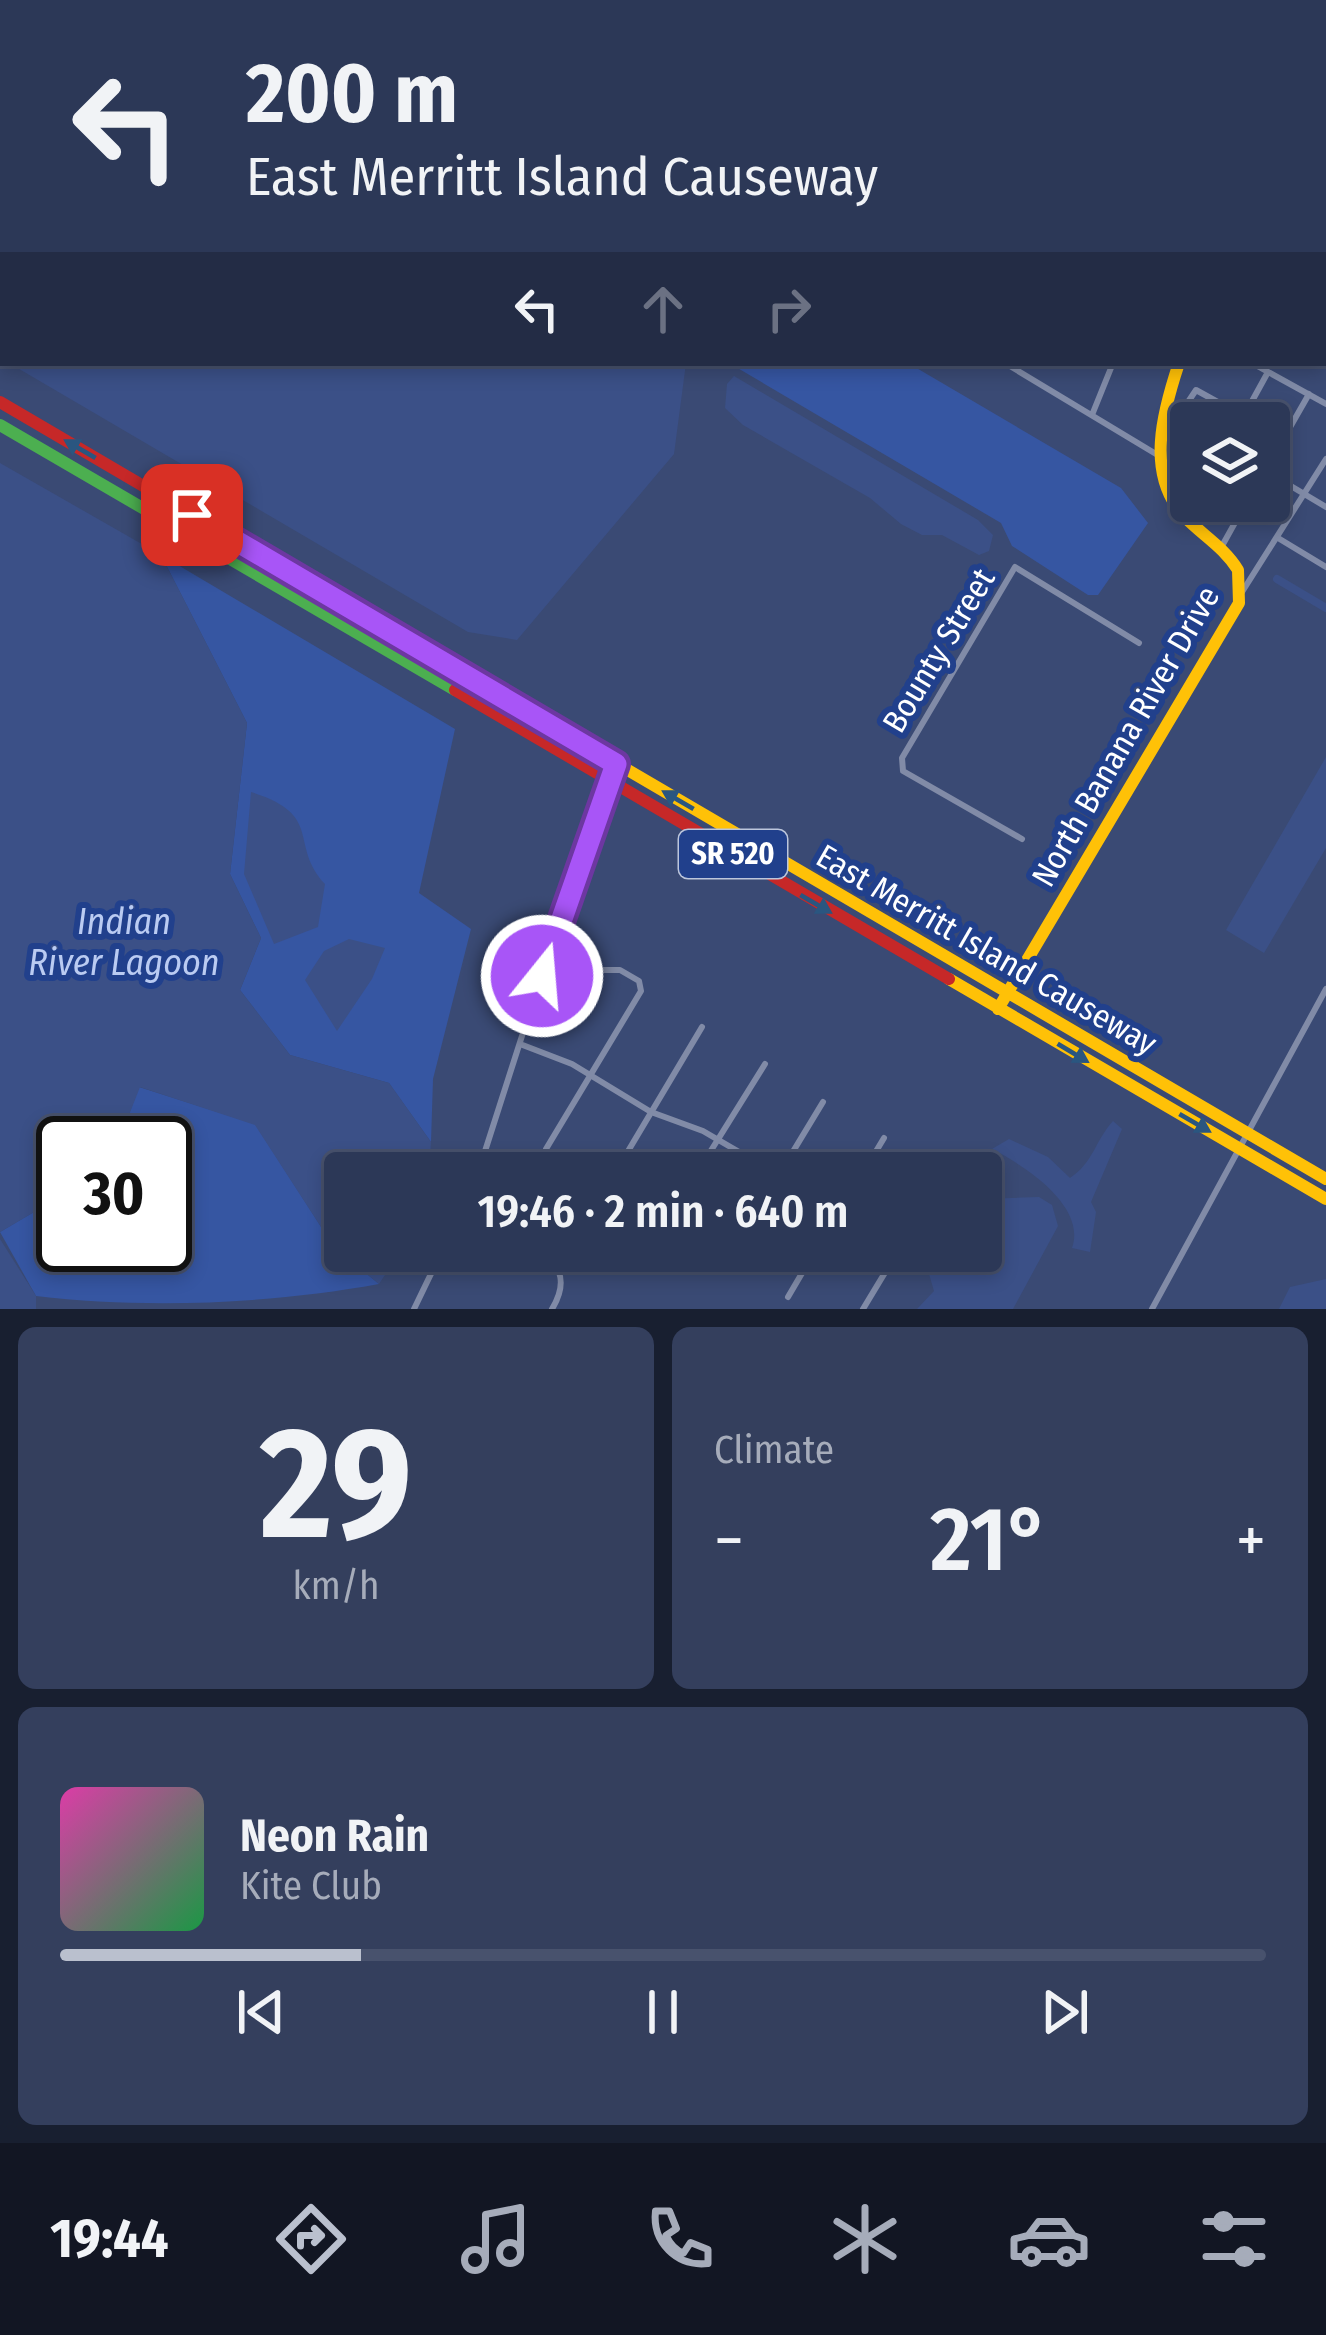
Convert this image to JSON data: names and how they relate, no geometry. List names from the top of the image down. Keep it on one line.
{"streets":{"main road":["North Banana River Drive","SR 520","East Merritt Island Causeway"],"street":["Bounty Street"]},"crossings":[["North Banana River Drive","East Merritt Island Causeway"]],"water":["Indian River Lagoon"],"page":{"turn":["200 m","East Merritt Island Causeway"],"limit":"30","trip":"19:46 · 2 min · 640 m","tile":[["29","km/h"],"Climate"],"heat":["−","21°","+"],"song":["Neon Rain","Kite Club"],"tabs":"19:44"}}
